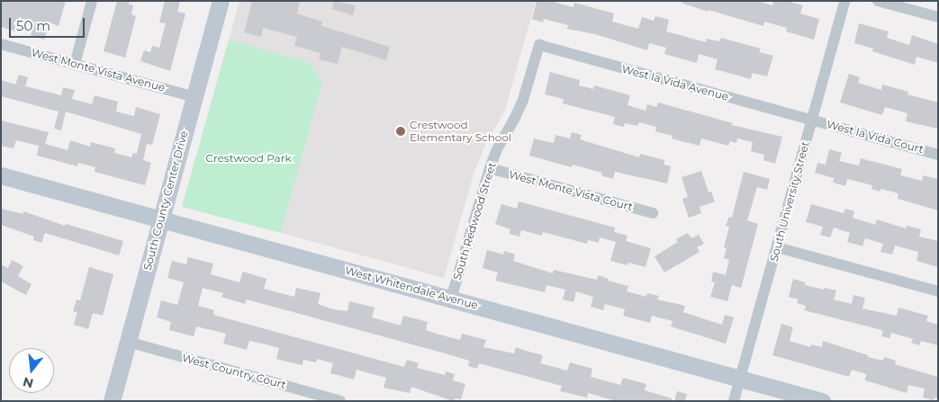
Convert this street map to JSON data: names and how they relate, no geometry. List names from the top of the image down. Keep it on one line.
{"streets":{"street":["West Monte Vista Avenue","West la Vida Avenue","West la Vida Court","West Monte Vista Court","South County Center Drive","South University Street","South Redwood Street","West Whitendale Avenue","West Country Court"]},"crossings":[["West Monte Vista Avenue","South County Center Drive"],["West la Vida Avenue","West la Vida Court"],["West la Vida Avenue","South University Street"],["West la Vida Avenue","South Redwood Street"],["West la Vida Court","South University Street"],["West Monte Vista Court","South Redwood Street"],["South County Center Drive","West Whitendale Avenue"],["South County Center Drive","West Country Court"],["South University Street","West Whitendale Avenue"],["South Redwood Street","West Whitendale Avenue"]],"parks":["Crestwood Park"],"places":["Crestwood Elementary School"],"scale_bar":"50 m","north":"bottom"}
